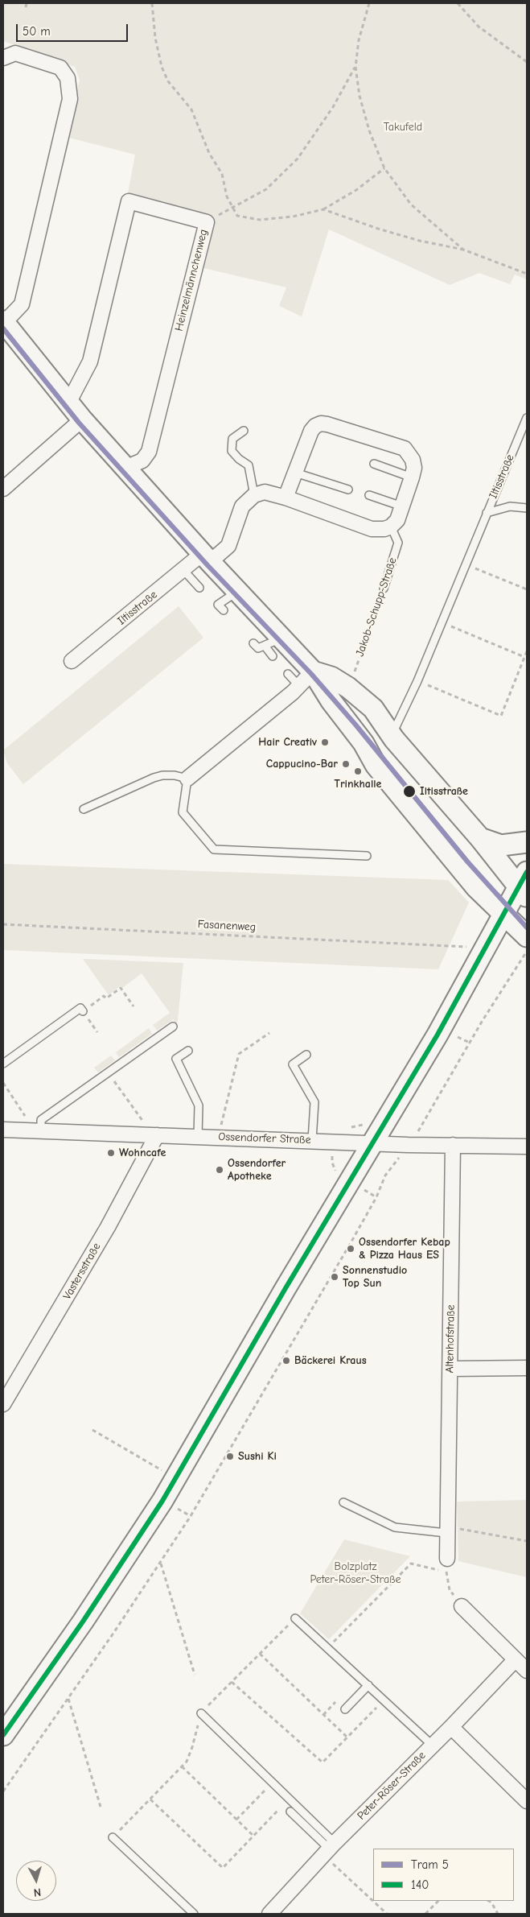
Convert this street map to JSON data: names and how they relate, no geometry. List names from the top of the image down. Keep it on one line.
{"streets":{"street":["Heinzelmännchenweg","Iltisstraße","Ossendorfer Straße","Vastersstraße","Altenhofstraße","Peter-Röser-Straße"],"lane":["Jakob-Schupp-Straße"],"path":["Fasanenweg"]},"crossings":[["Ossendorfer Straße","Vastersstraße"],["Ossendorfer Straße","Altenhofstraße"]],"parks":["Takufeld","Bolzplatz Peter-Röser-Straße"],"places":["Hair Creativ","Cappucino-Bar","Trinkhalle","Iltisstraße","Wohncafe","Ossendorfer Apotheke","Ossendorfer Kebap & Pizza Haus ES","Sonnenstudio Top Sun","Bäckerei Kraus","Sushi Ki"],"lines":["tram line 5","transit line 140"],"legend":["Tram 5","140"],"scale_bar":"50 m","north":"bottom"}
